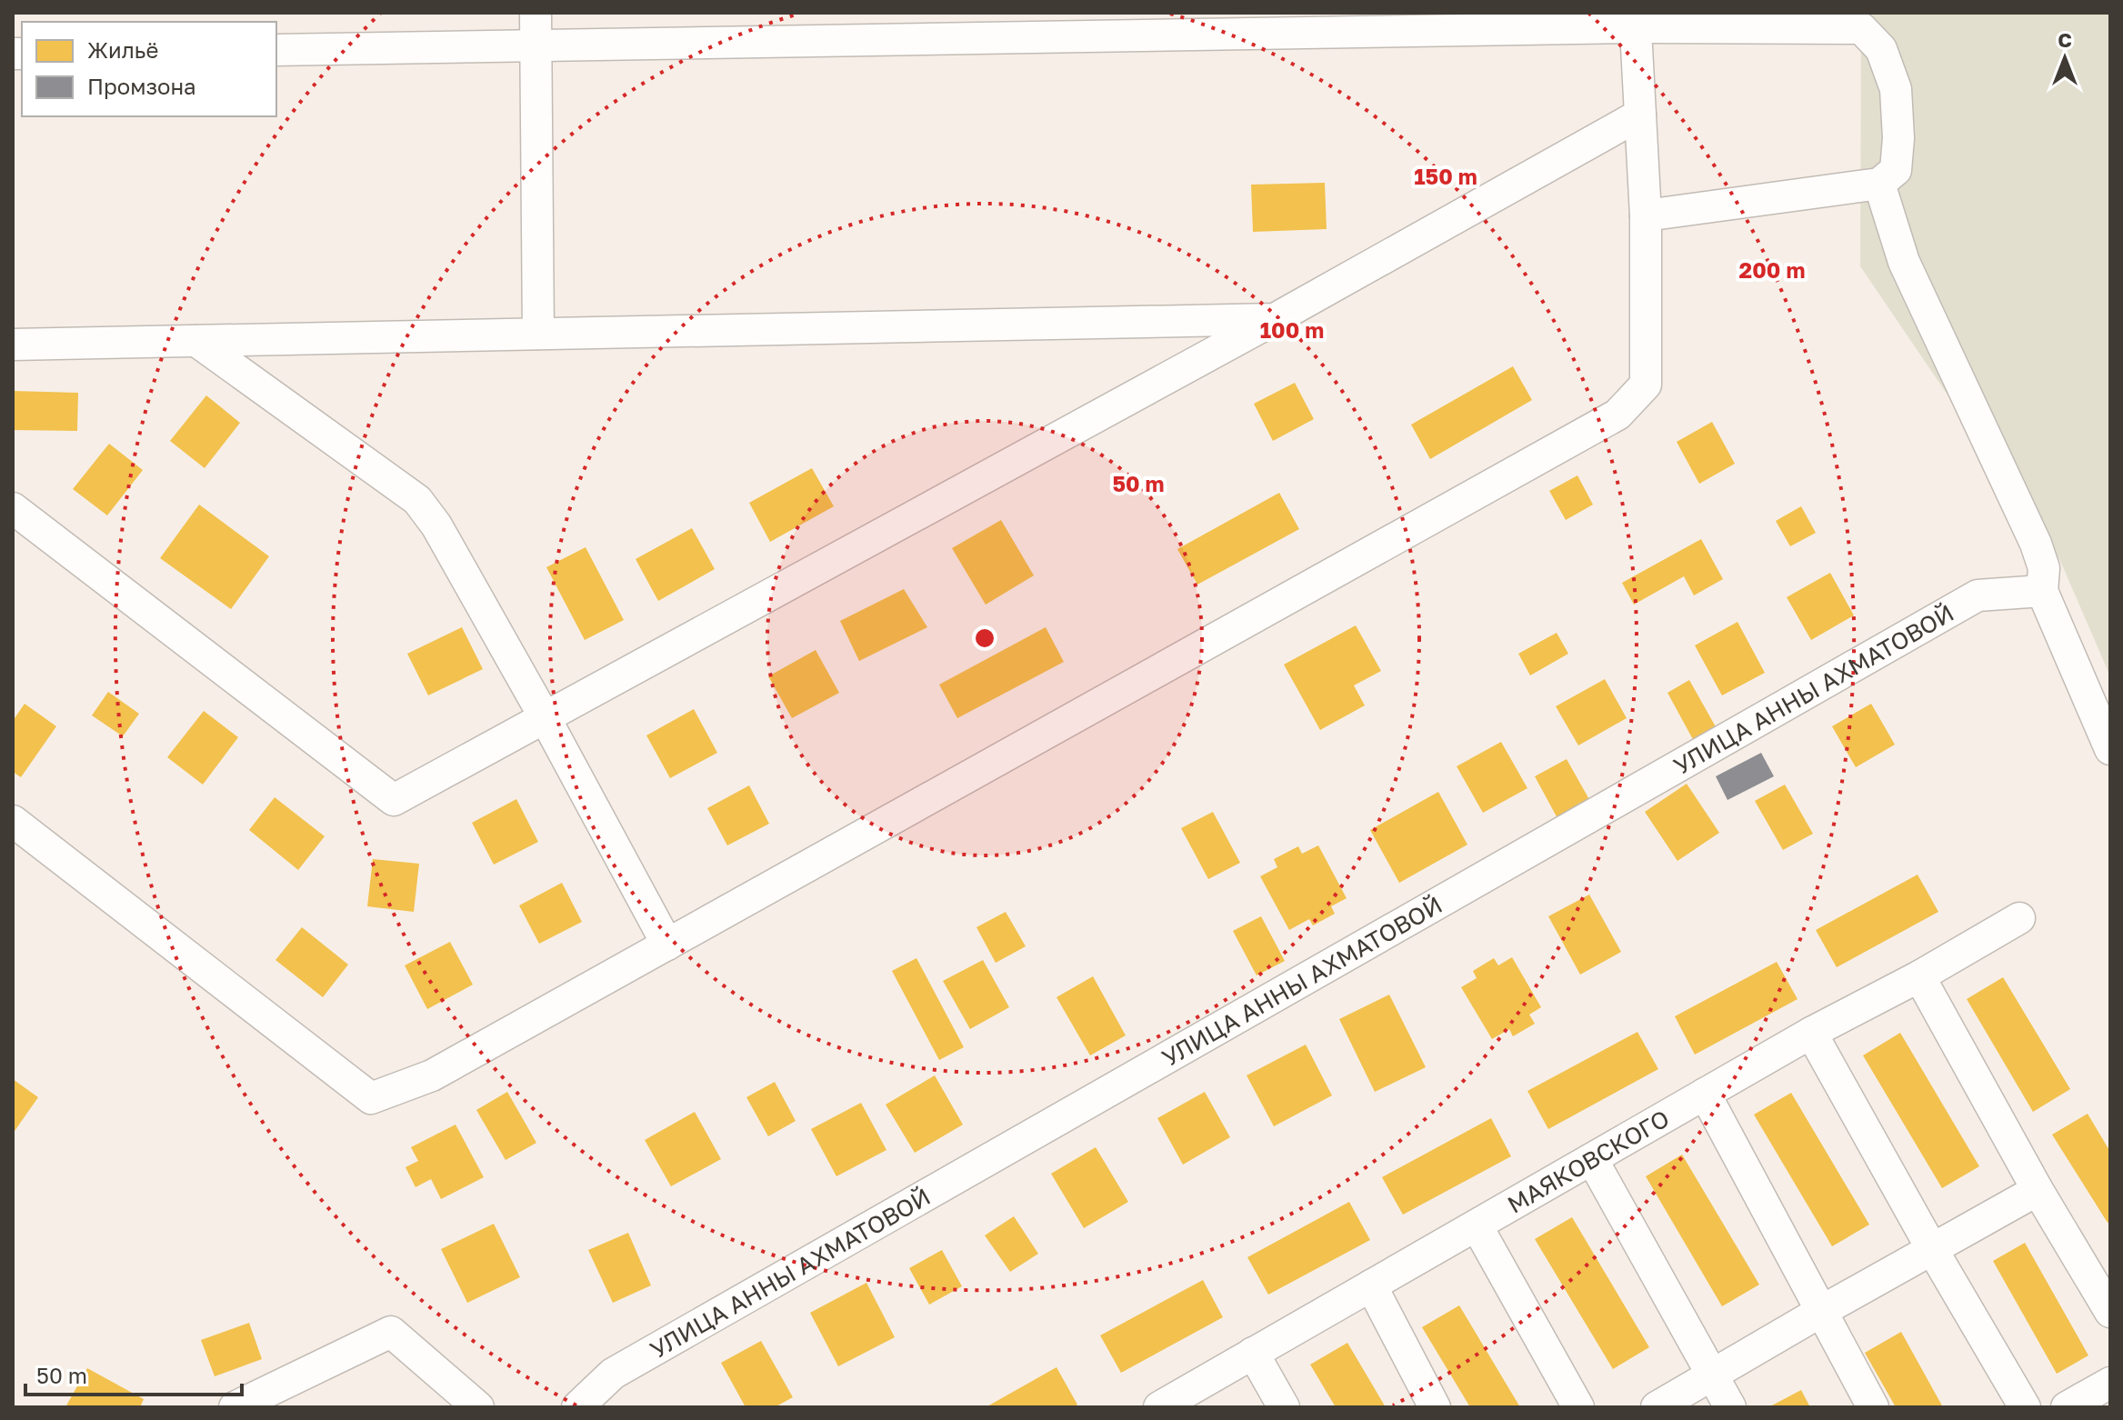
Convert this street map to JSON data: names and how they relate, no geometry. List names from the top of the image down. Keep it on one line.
{"streets":{"street":["УЛИЦА АННЫ АХМАТОВОЙ","МАЯКОВСКОГО"]},"legend":["Жильё","Промзона"],"scale_bar":"50 m","north":"top","rings":["150 m","200 m","100 m","50 m"]}
